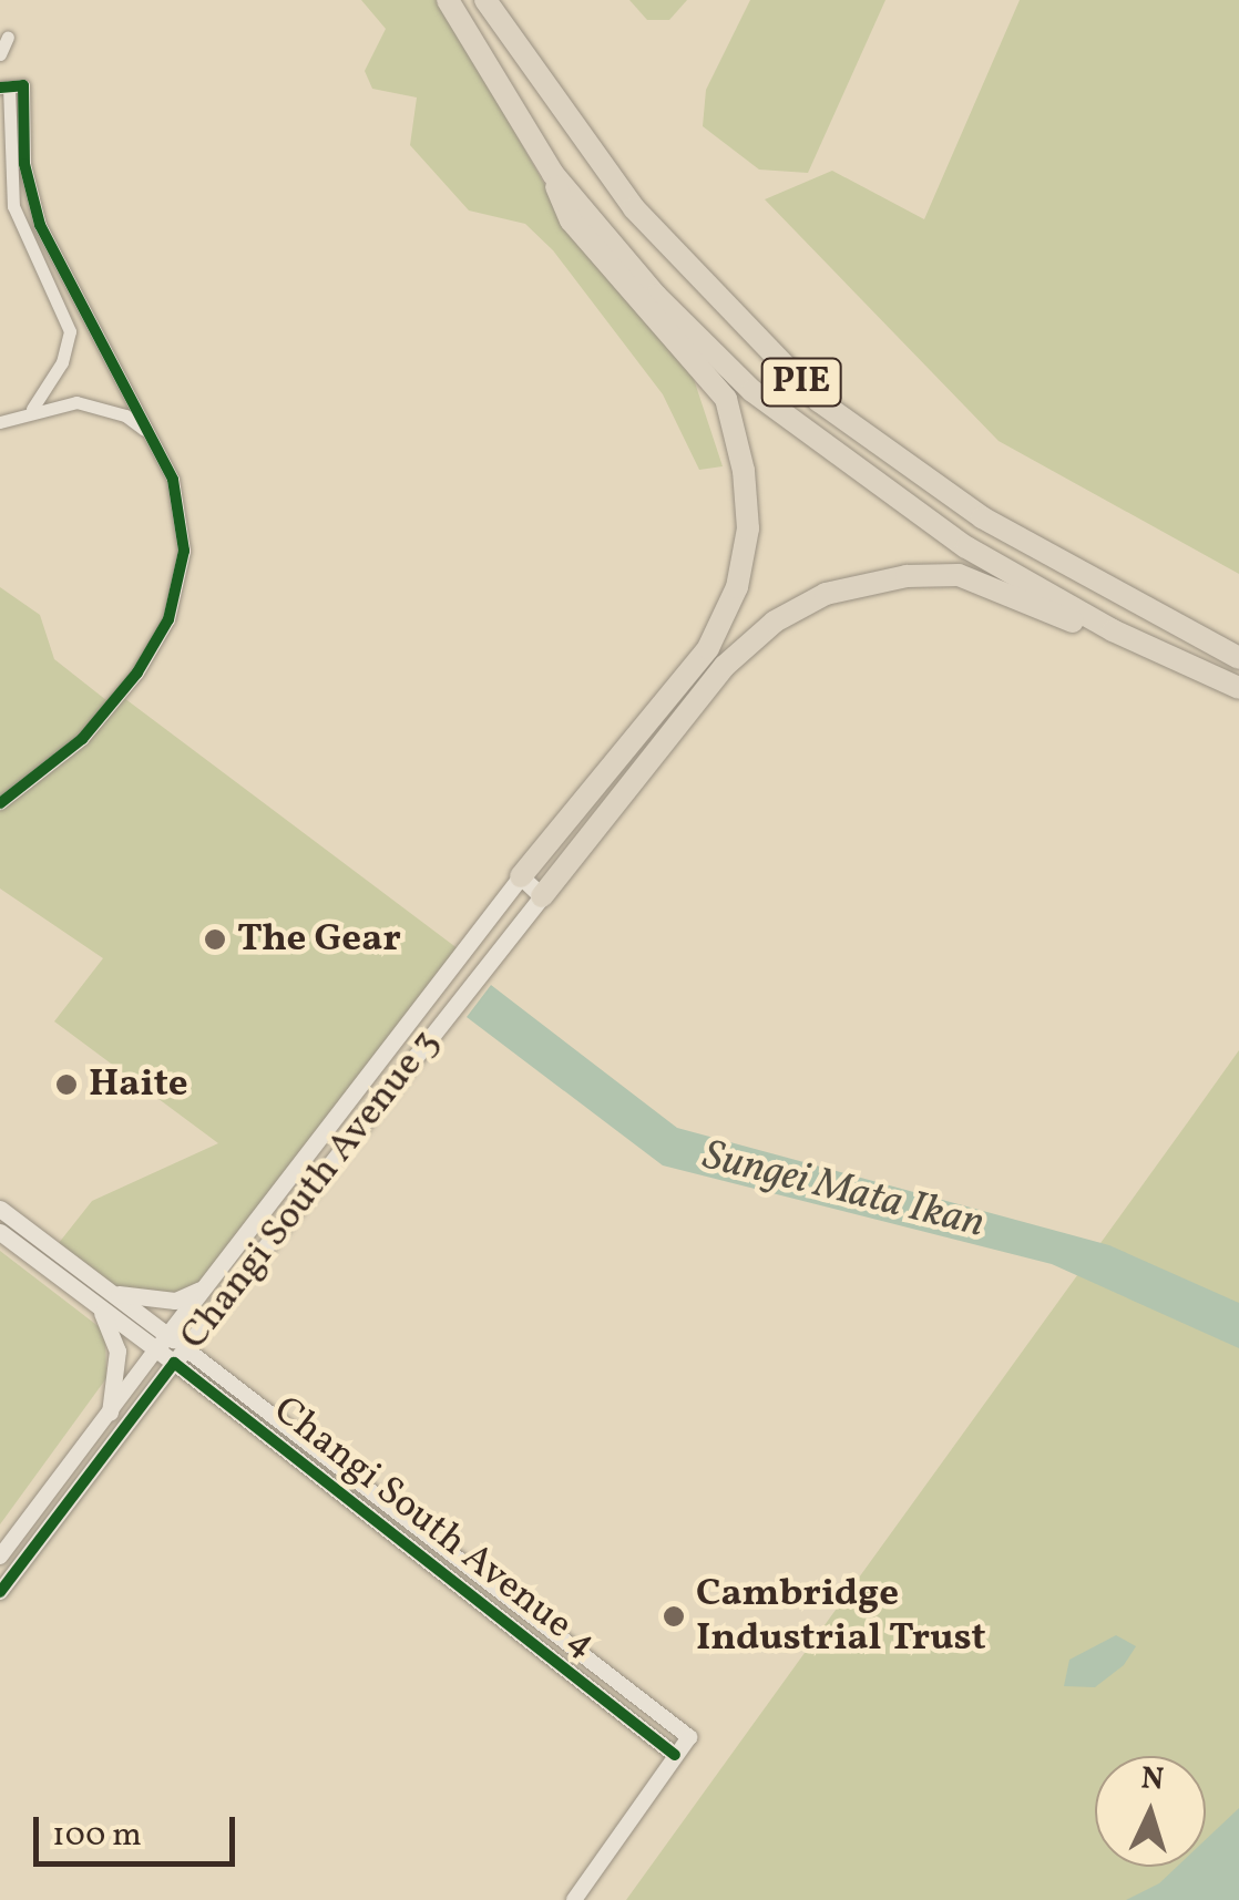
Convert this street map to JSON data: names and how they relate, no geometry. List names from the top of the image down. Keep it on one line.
{"streets":{"highway":["PIE"],"main road":["Changi South Avenue 3","Changi South Avenue 4"]},"crossings":[["Changi South Avenue 3","Changi South Avenue 4"]],"water":["Sungei Mata Ikan"],"places":["The Gear","Haite","Cambridge Industrial Trust"],"scale_bar":"100 m","north":"top"}
